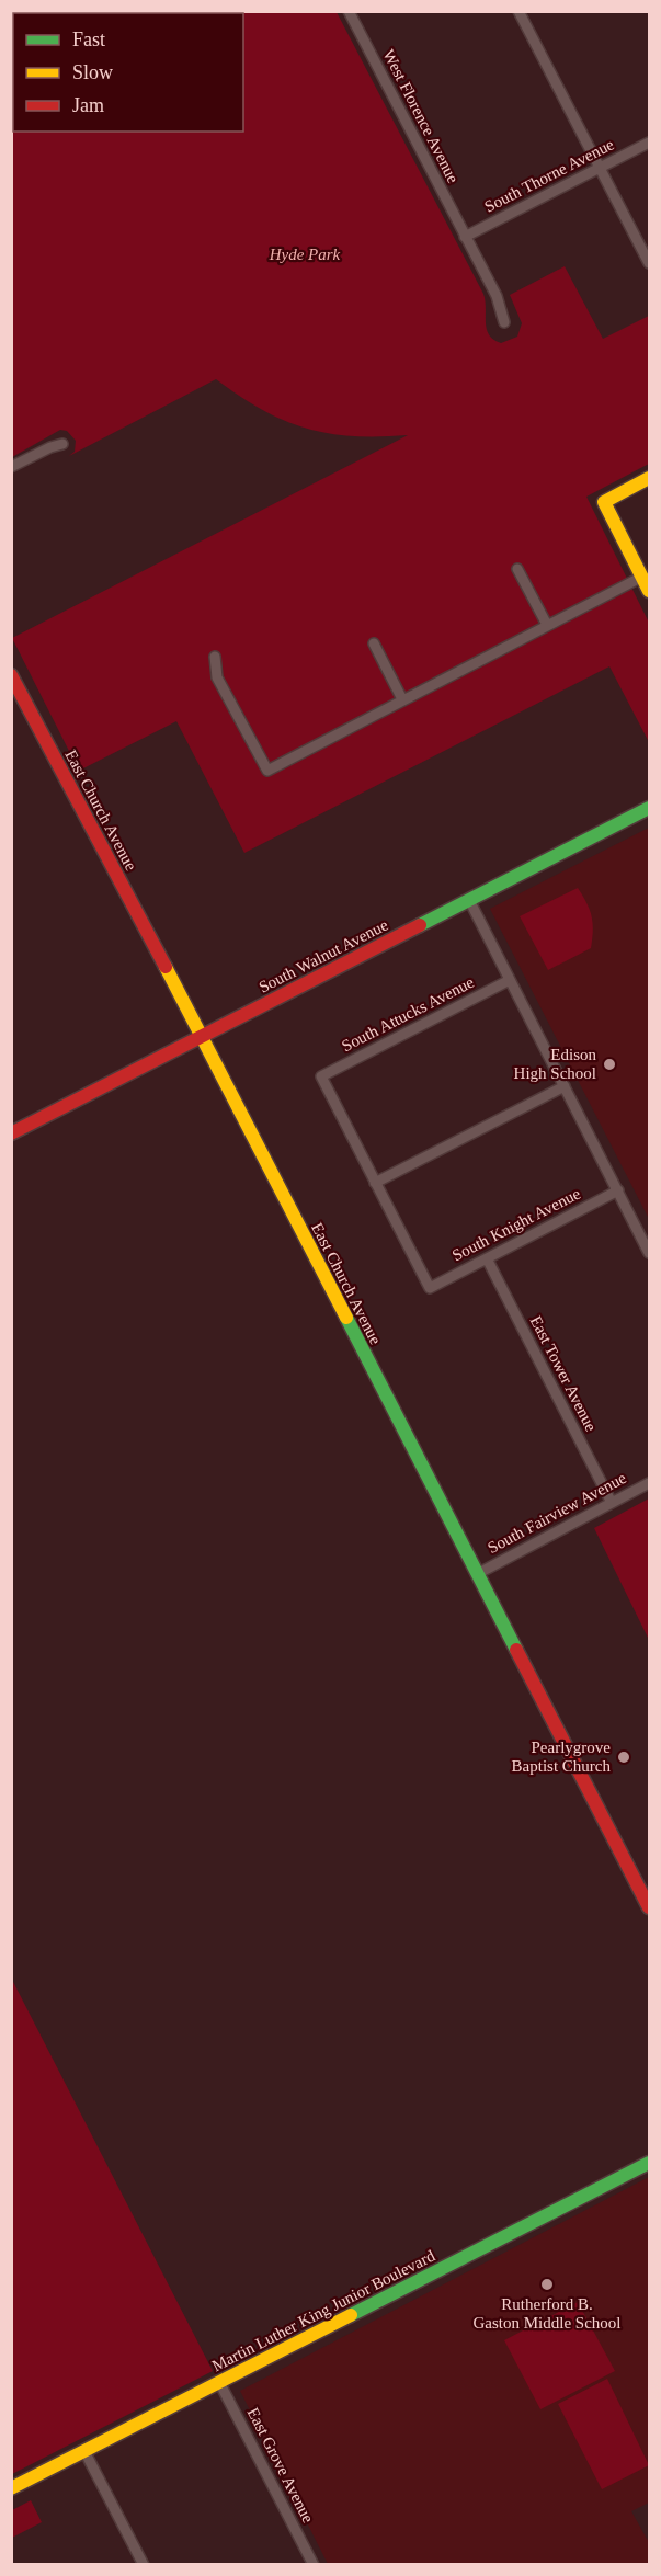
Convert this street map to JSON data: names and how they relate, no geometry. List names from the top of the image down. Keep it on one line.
{"streets":{"street":["West Florence Avenue","South Thorne Avenue","East Church Avenue","South Walnut Avenue","South Attucks Avenue","South Knight Avenue","East Tower Avenue","South Fairview Avenue","Martin Luther King Junior Boulevard","East Grove Avenue"]},"crossings":[["West Florence Avenue","South Thorne Avenue"],["East Church Avenue","South Walnut Avenue"],["East Church Avenue","South Fairview Avenue"],["South Attucks Avenue","South Knight Avenue"],["South Knight Avenue","East Tower Avenue"],["East Tower Avenue","South Fairview Avenue"],["Martin Luther King Junior Boulevard","East Grove Avenue"]],"parks":["Hyde Park"],"places":["Edison High School","Pearlygrove Baptist Church","Rutherford B. Gaston Middle School"],"legend":["Fast","Slow","Jam"]}
